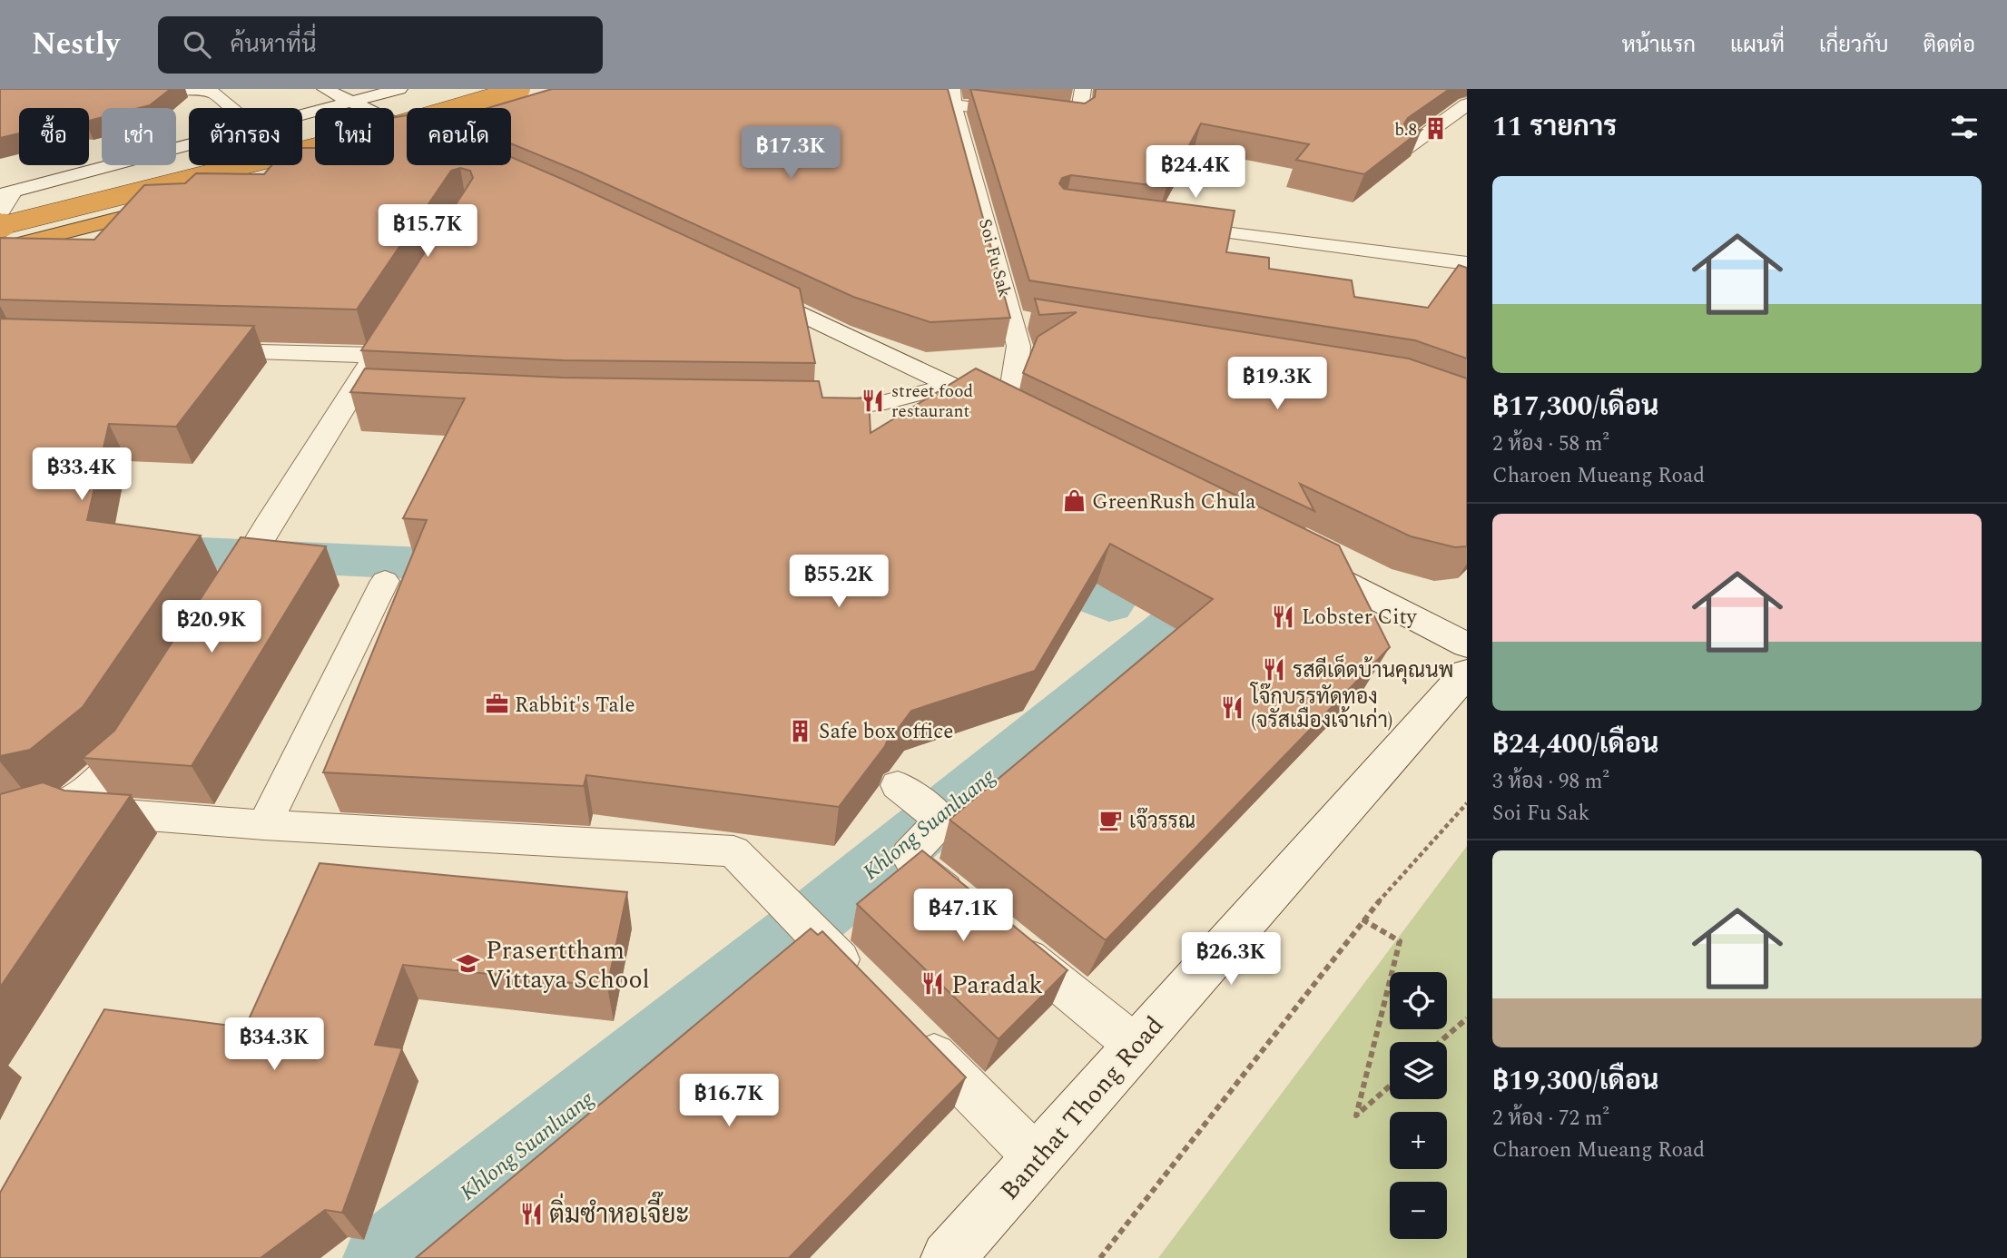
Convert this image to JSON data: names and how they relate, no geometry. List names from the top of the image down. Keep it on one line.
{"streets":{"street":["Soi Fu Sak","Banthat Thong Road"]},"water":["Khlong Suanluang"],"places":{"building":["b.8","Safe box office"],"restaurant":["street food restaurant","Lobster City","รสดีเด็ดบ้านคุณนพ","โจ๊กบรรทัดทอง (จรัสเมืองเจ้าเก่า)","Paradak","ติ่มซำหอเจี๊ยะ"],"shop":["GreenRush Chula"],"office":["Rabbit's Tale"],"cafe":["เจ๊วรรณ"],"school or university":["Praserttham Vittaya School"]},"page":{"header":"Nestly","search":"ค้นหาที่นี่","nav":["หน้าแรก","แผนที่","เกี่ยวกับ","ติดต่อ"],"heading":"11 รายการ","chip":["ซื้อ","เช่า","ตัวกรอง","ใหม่","คอนโด"],"price":["฿17.3K","฿24.4K","฿15.7K","฿19.3K","฿33.4K","฿55.2K","฿20.9K","฿47.1K","฿26.3K","฿34.3K","฿16.7K"],"list":[{"name":"฿17,300/เดือน","note":"2 ห้อง · 58 m² · Charoen Mueang Road"},{"name":"฿24,400/เดือน","note":"3 ห้อง · 98 m² · Soi Fu Sak"},{"name":"฿19,300/เดือน","note":"2 ห้อง · 72 m² · Charoen Mueang Road"}],"map_buttons":["+","−"]}}
